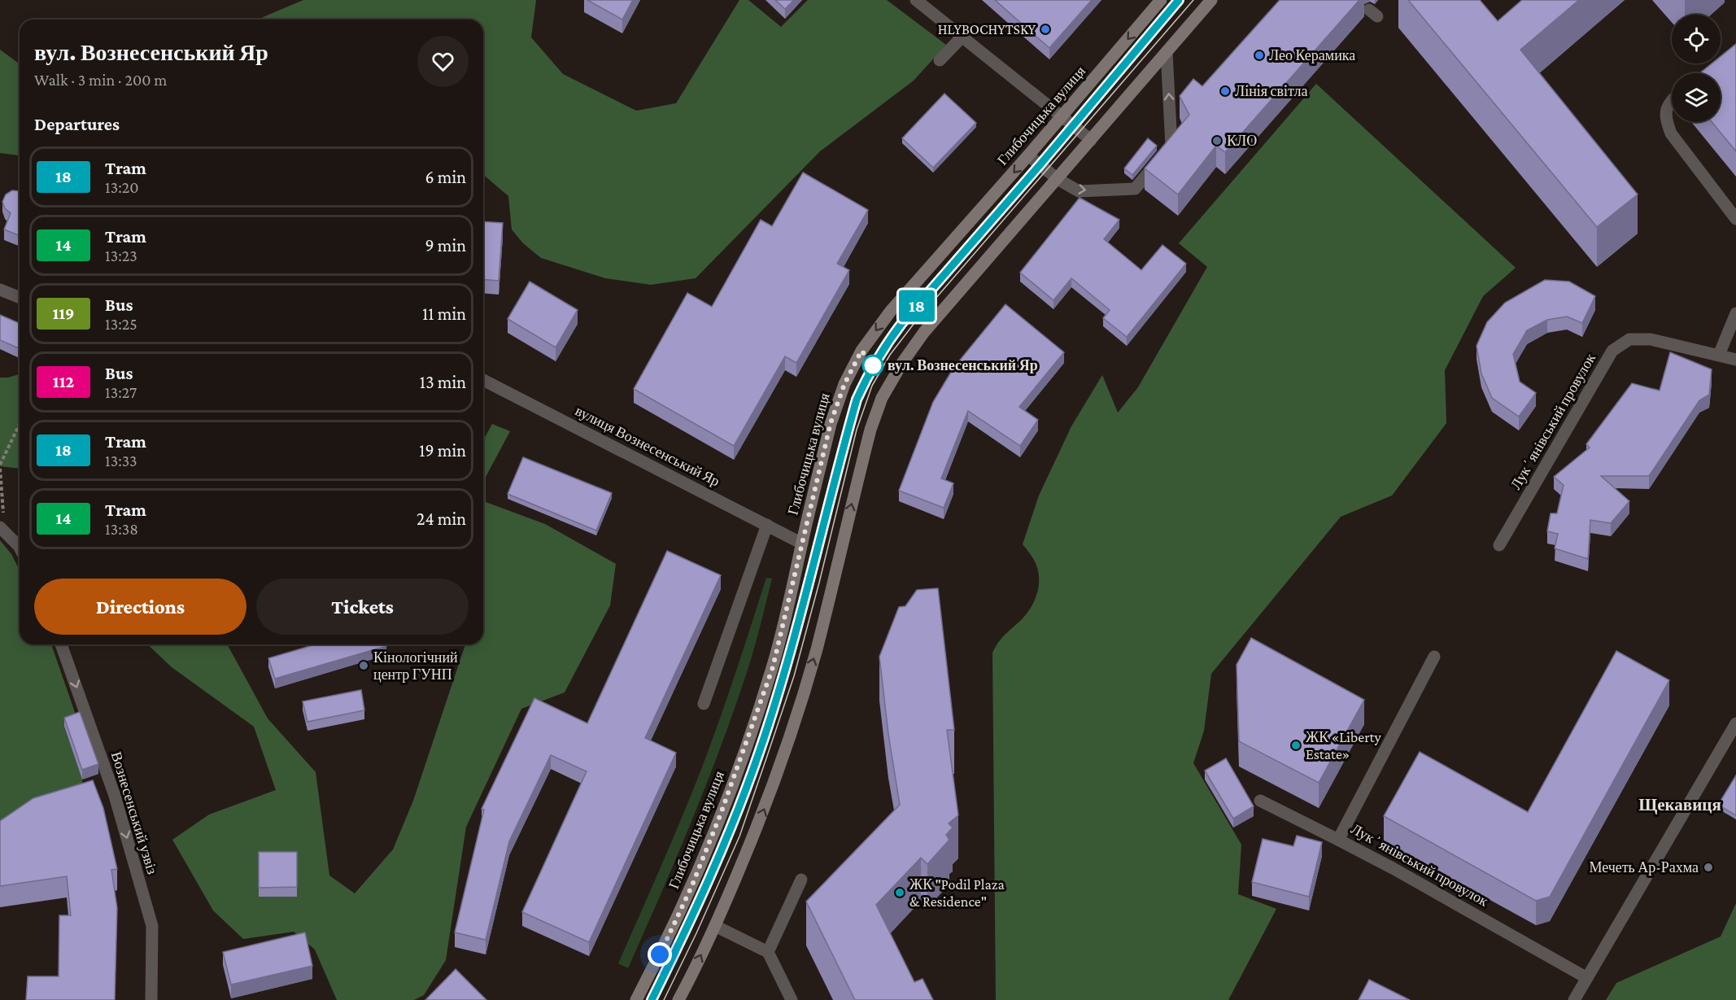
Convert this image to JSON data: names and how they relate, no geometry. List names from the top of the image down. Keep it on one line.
{"streets":{"main road":["Глибочицька вулиця"],"street":["Лукʼянівський провулок","вулиця Вознесенський Яр","Вознесенський узвіз"]},"crossings":[["Глибочицька вулиця","вулиця Вознесенський Яр"]],"one_way":["Вознесенський узвіз"],"districts":["Щекавиця"],"places":["HLYBOCHYTSKY","Лео Керамика","Лінія світла","КЛО","вул. Вознесенський Яр","Кінологічний центр ГУНП","ЖК «Liberty Estate»","Мечеть Ар-Рахма","ЖК \"Podil Plaza & Residence\""],"lines":["tram line 18"],"page":{"on_map":"18","heading":[["вул. Вознесенський Яр","Walk · 3 min · 200 m"],"Departures"],"list":[{"mark":"18","name":"Tram","note":"13:20","value":"6 min"},{"mark":"14","name":"Tram","note":"13:23","value":"9 min"},{"mark":"119","name":"Bus","note":"13:25","value":"11 min"},{"mark":"112","name":"Bus","note":"13:27","value":"13 min"},{"mark":"18","name":"Tram","note":"13:33","value":"19 min"},{"mark":"14","name":"Tram","note":"13:38","value":"24 min"}],"buttons":["Directions","Tickets"]}}
